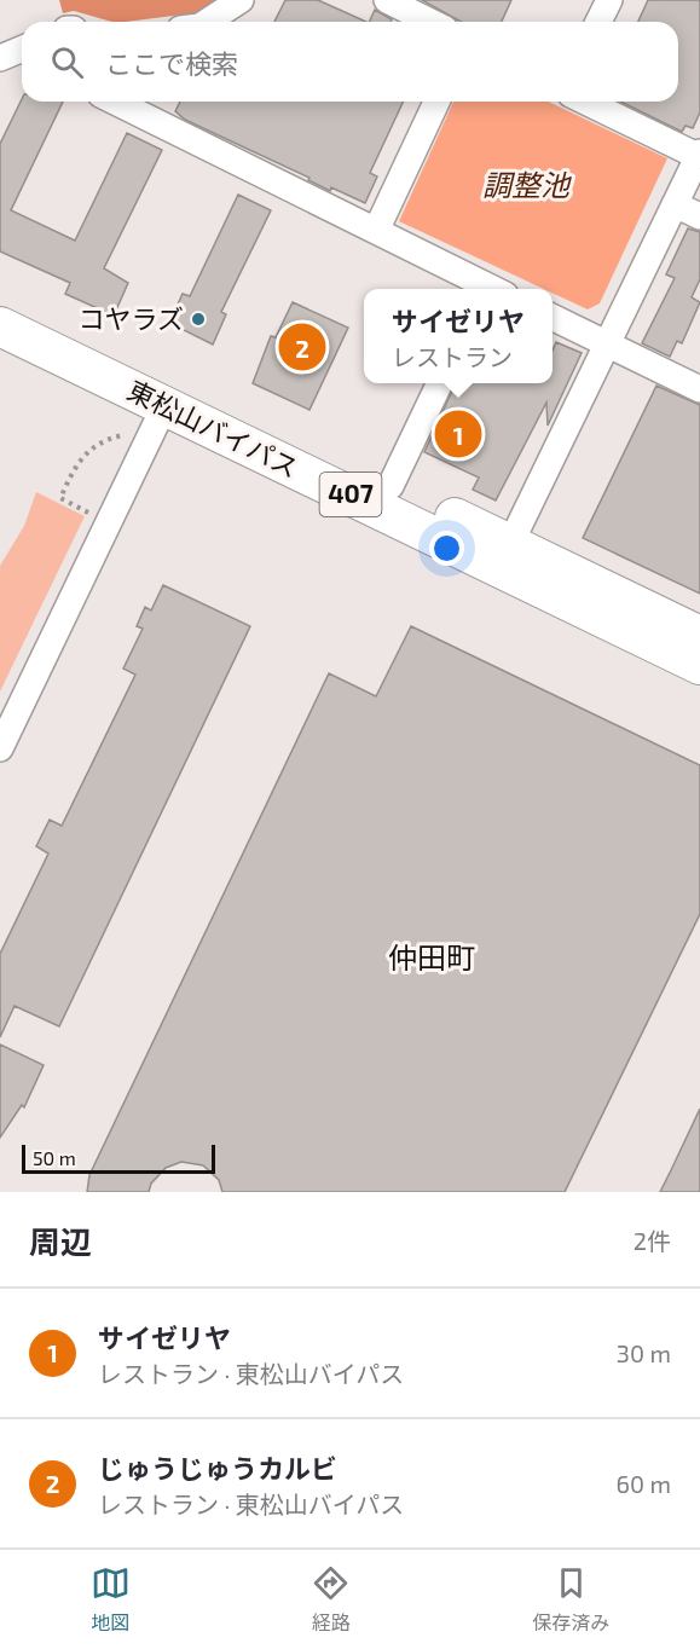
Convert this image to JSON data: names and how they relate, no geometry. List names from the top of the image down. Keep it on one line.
{"streets":{"highway":["東松山バイパス","407"]},"districts":["仲田町"],"water":["調整池"],"places":["コヤラズ"],"scale_bar":"50 m","page":{"search":"ここで検索","popup":["サイゼリヤ","レストラン"],"pins":["2","1"],"scale":"50 m","heading":["周辺","2件"],"list":[{"mark":"1","name":"サイゼリヤ","note":"レストラン · 東松山バイパス","value":"30 m"},{"mark":"2","name":"じゅうじゅうカルビ","note":"レストラン · 東松山バイパス","value":"60 m"}],"nav":["地図","経路","保存済み"]}}
